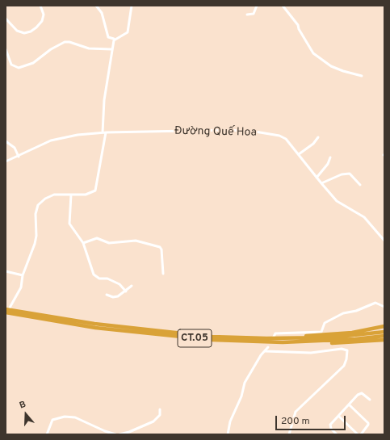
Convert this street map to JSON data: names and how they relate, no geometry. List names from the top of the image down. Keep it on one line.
{"streets":{"highway":["CT.05"],"street":["Đường Quế Hoa"]},"scale_bar":"200 m","north":"top"}
